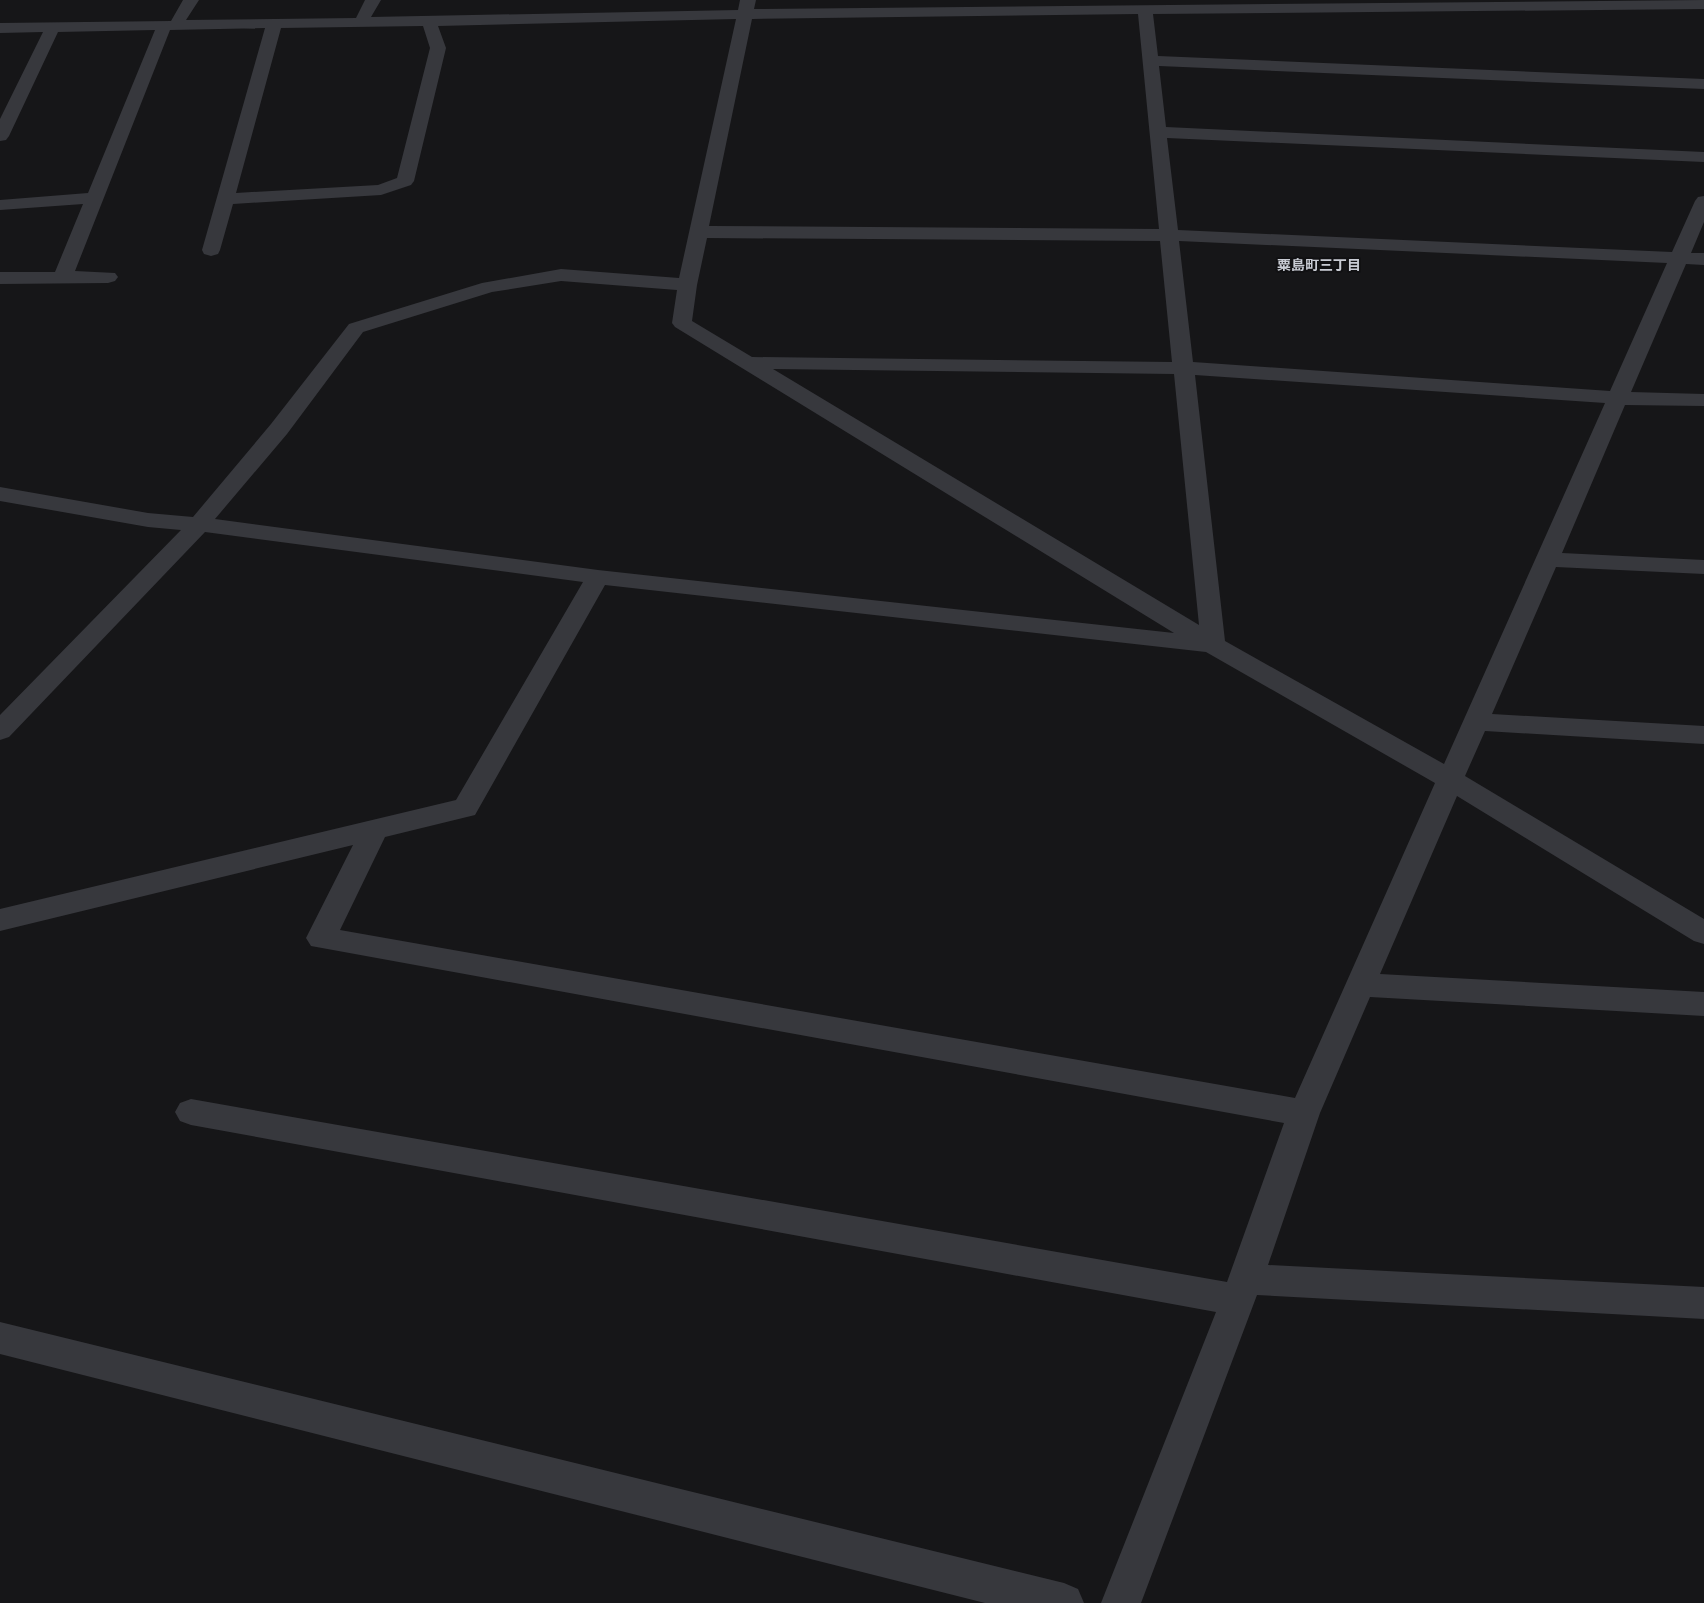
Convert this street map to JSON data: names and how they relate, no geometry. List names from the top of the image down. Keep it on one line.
{"districts":["粟島町三丁目"]}
